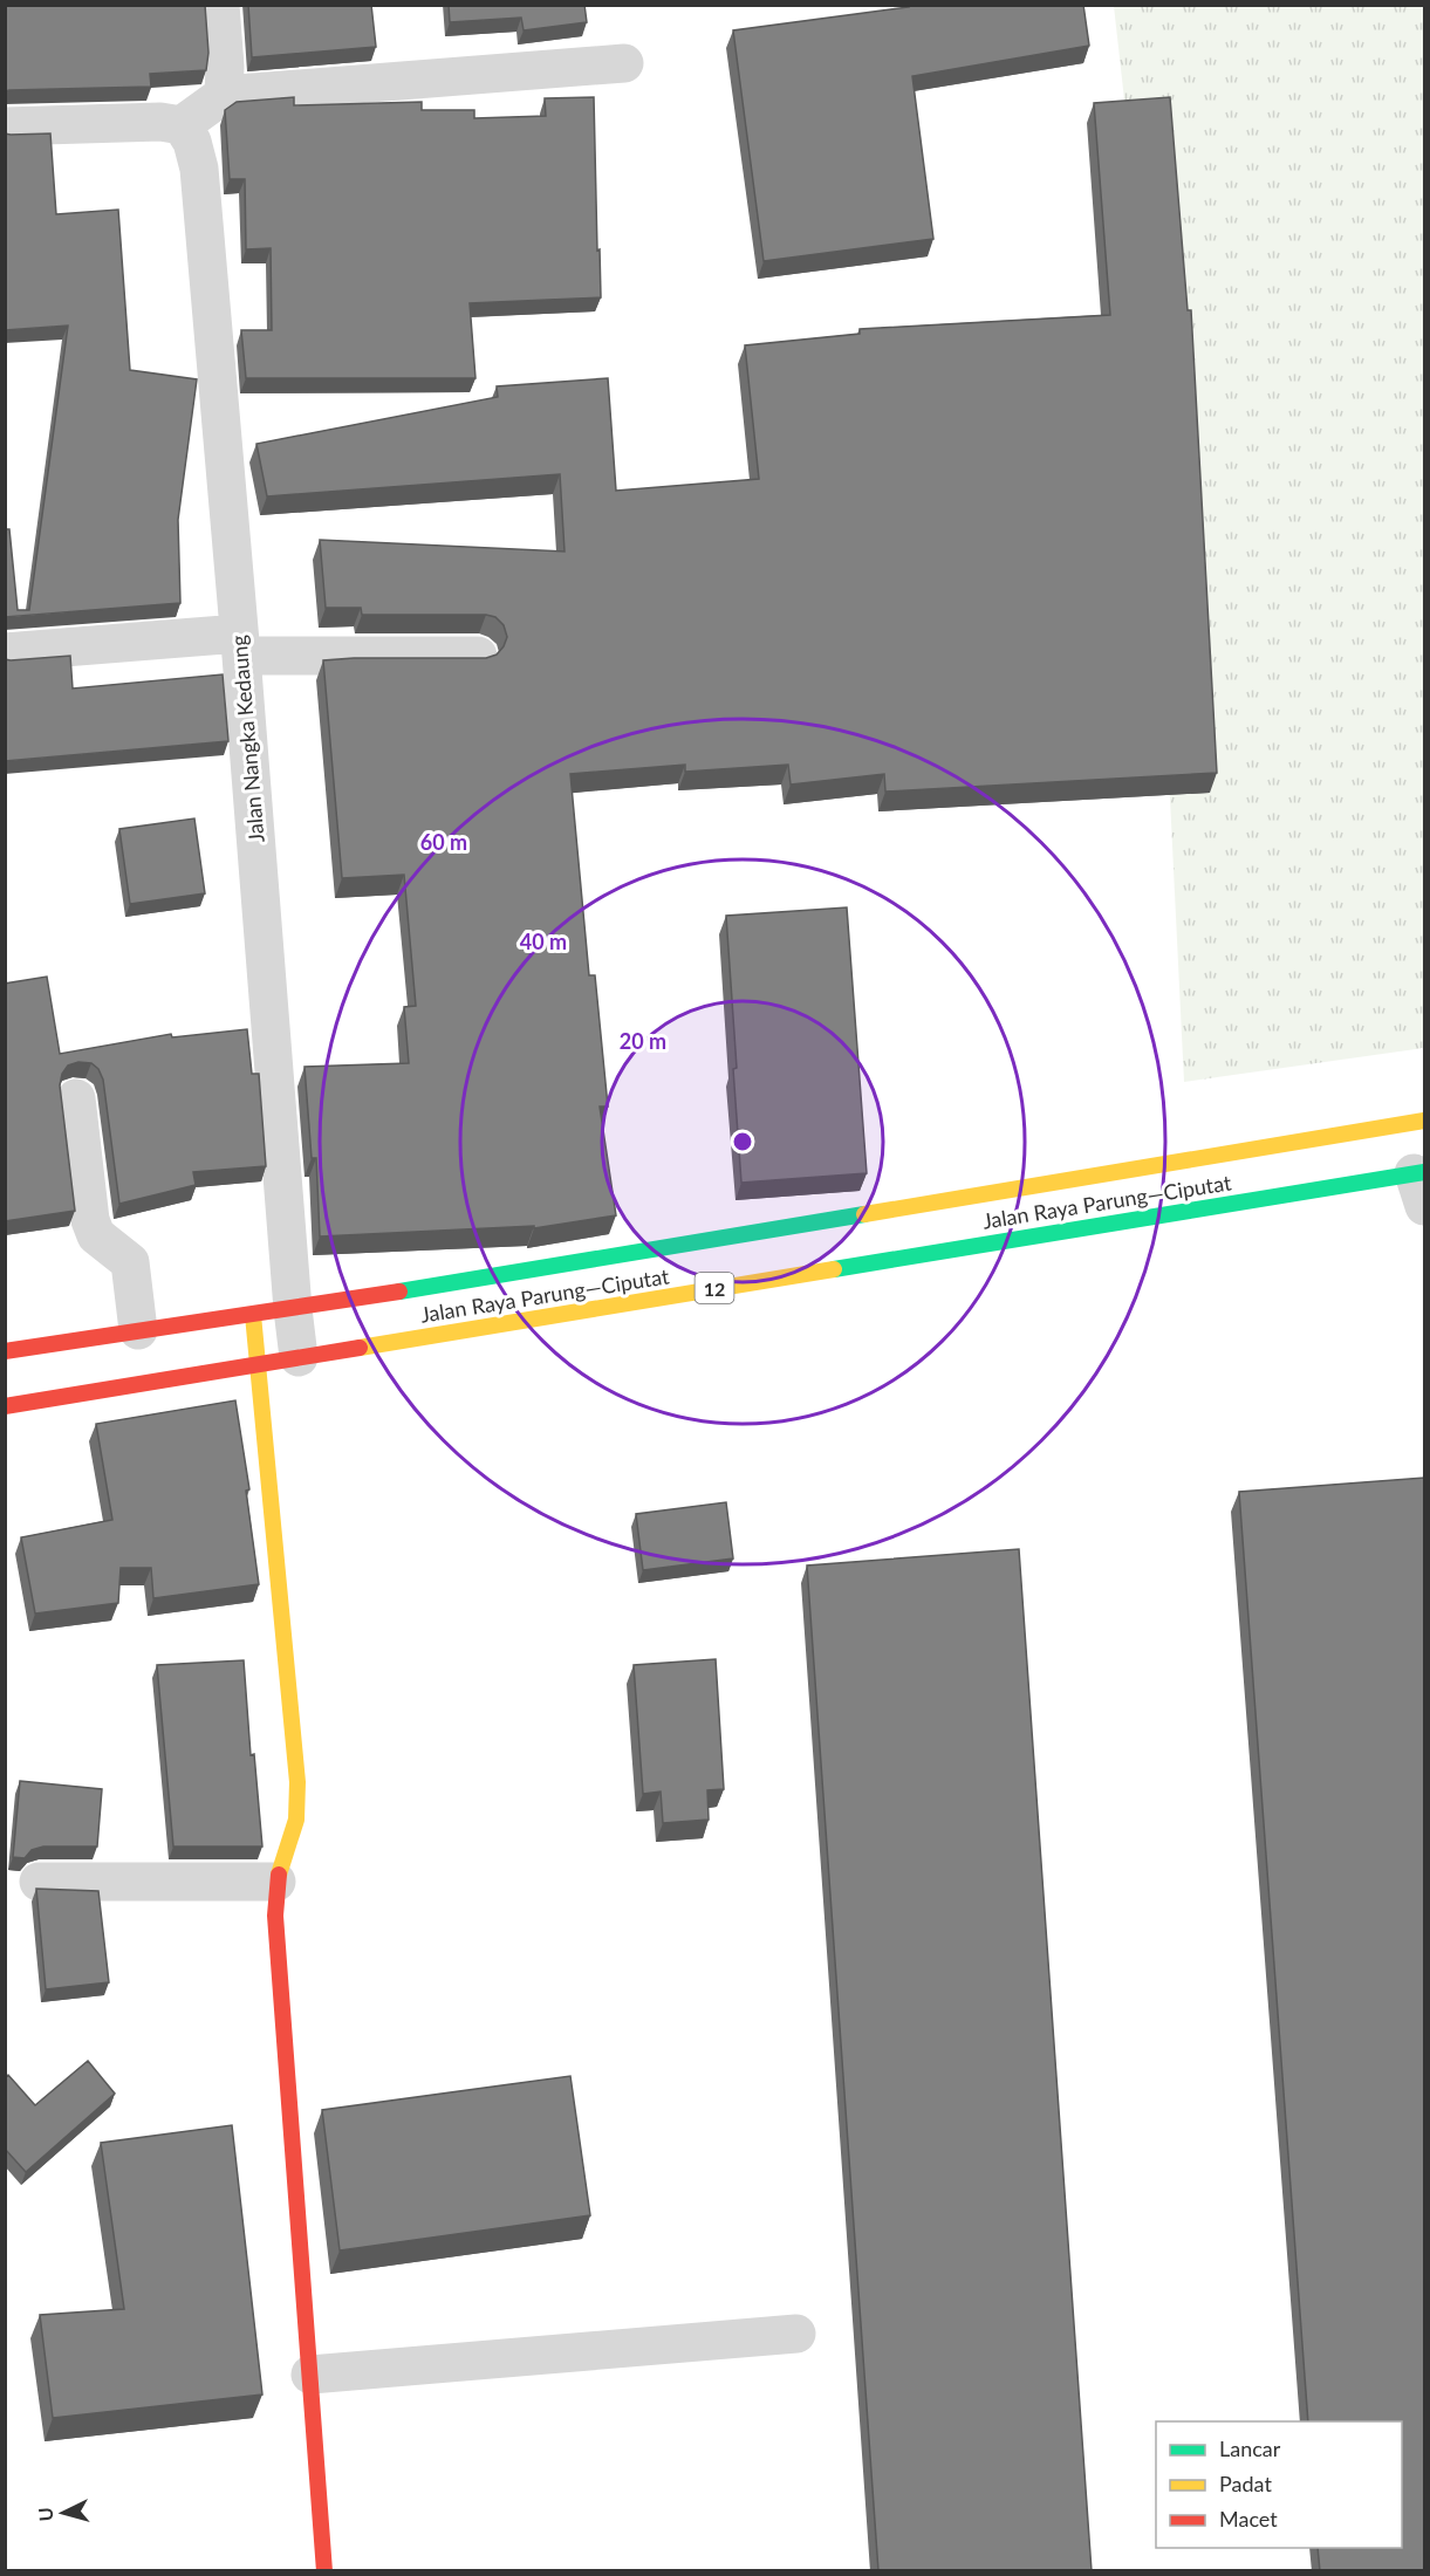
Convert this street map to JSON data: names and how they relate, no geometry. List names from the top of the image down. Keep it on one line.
{"streets":{"main road":["Jalan Raya Parung—Ciputat","12"],"street":["Jalan Nangka Kedaung"]},"crossings":[["Jalan Nangka Kedaung","Jalan Raya Parung—Ciputat"]],"legend":["Lancar","Padat","Macet"],"north":"left","rings":["60 m","40 m","20 m"]}
